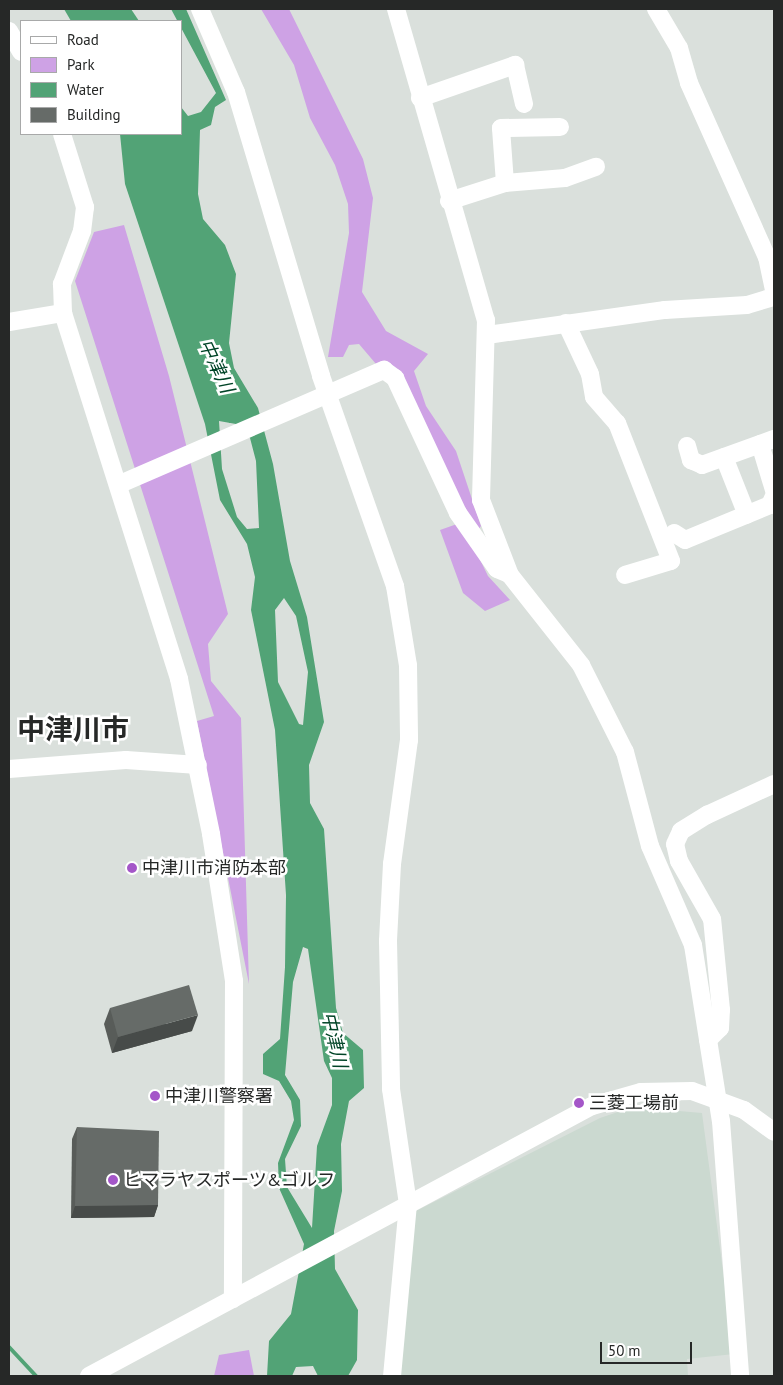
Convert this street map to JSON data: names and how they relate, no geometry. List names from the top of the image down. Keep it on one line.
{"districts":["中津川市"],"water":["中津川"],"places":["中津川市消防本部","中津川警察署","三菱工場前","ヒマラヤスポーツ&ゴルフ"],"legend":["Road","Park","Water","Building"],"scale_bar":"50 m"}
